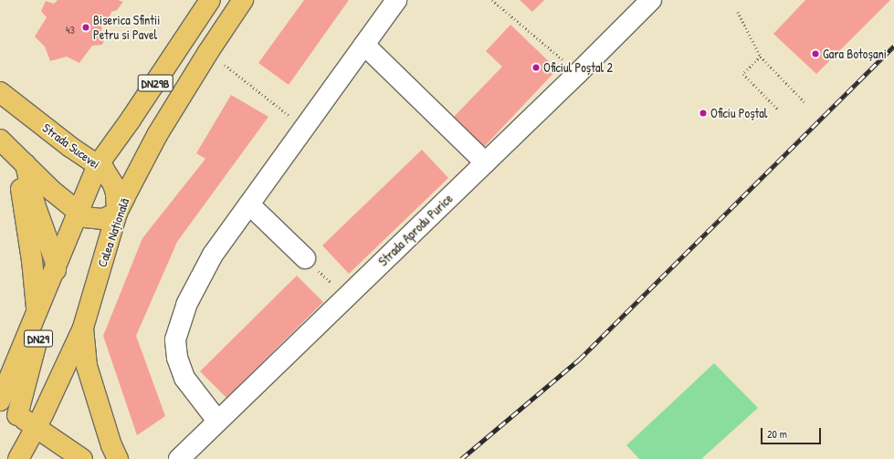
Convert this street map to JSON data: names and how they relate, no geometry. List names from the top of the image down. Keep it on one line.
{"streets":{"main road":["DN29B","Strada Sucevei","Calea Națională","DN29"],"street":["Strada Aprodu Purice"]},"crossings":[["DN29B","Strada Sucevei"],["DN29B","DN29"],["Strada Sucevei","Calea Națională"]],"places":["Biserica Sfintii Petru si Pavel","Gara Botoșani","Oficiul Poștal 2","Oficiu Poștal"],"house_numbers":["43"],"scale_bar":"20 m"}
